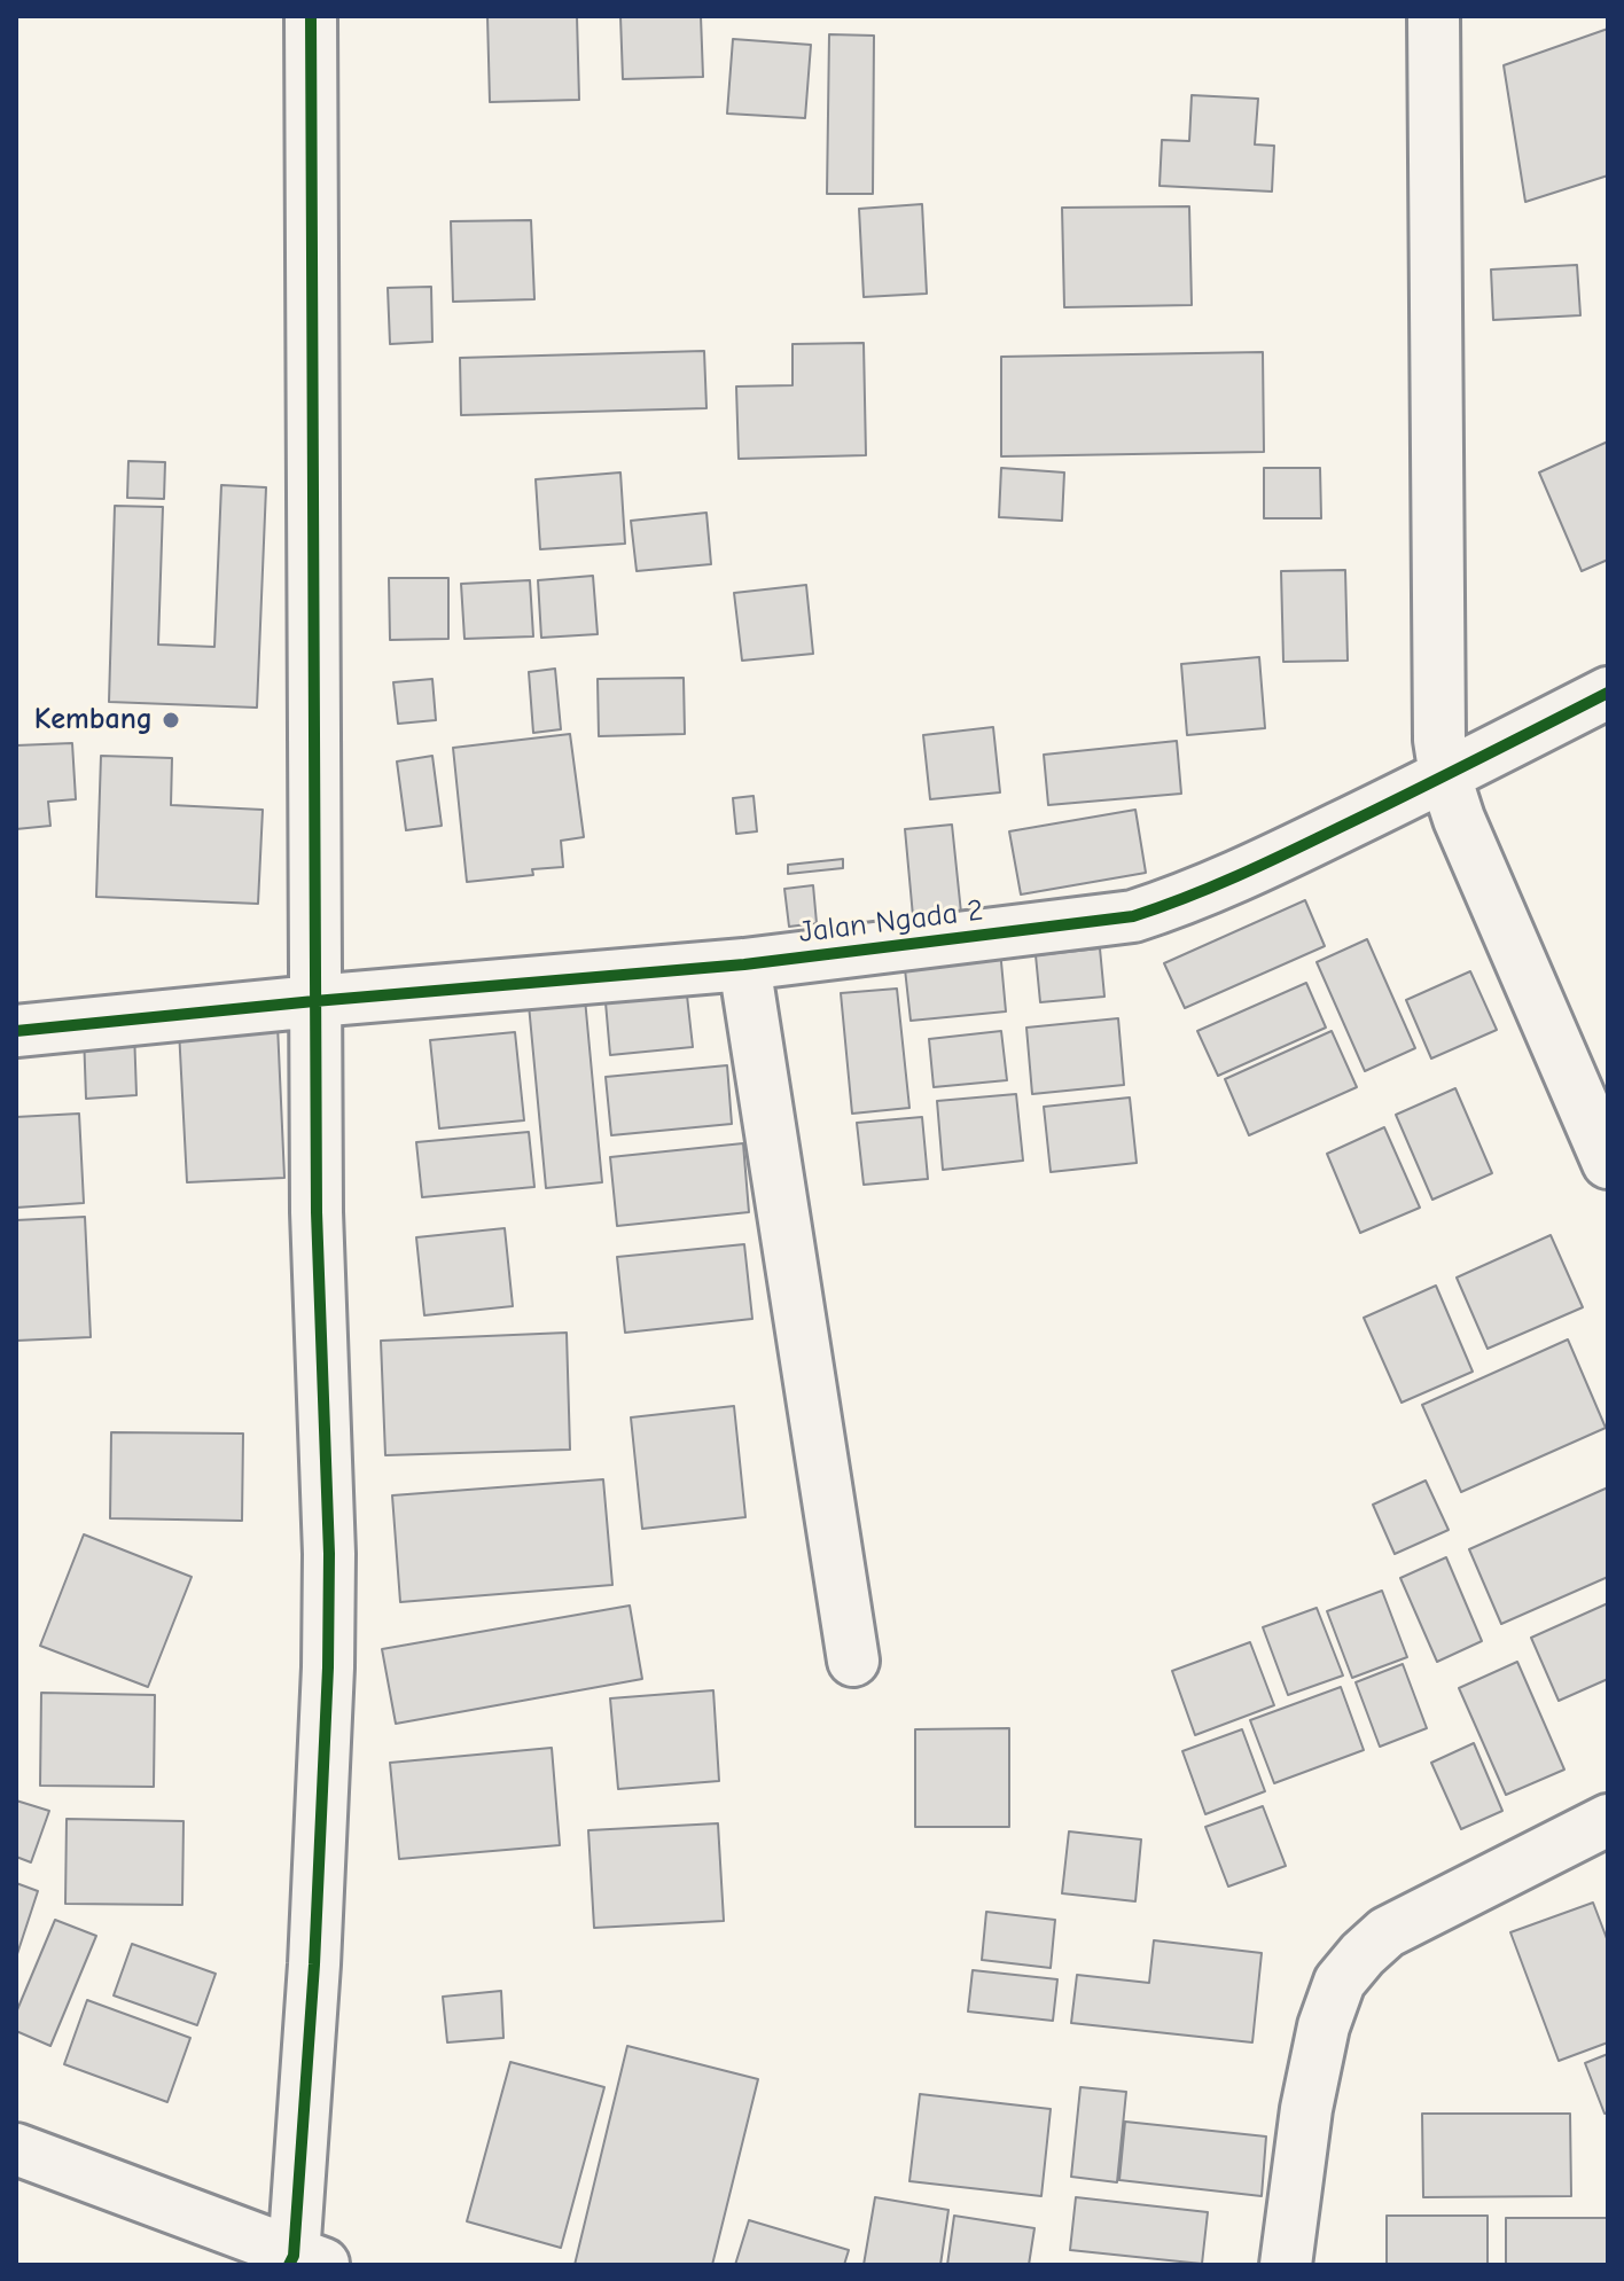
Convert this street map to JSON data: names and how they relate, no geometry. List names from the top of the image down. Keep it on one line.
{"streets":{"street":["Jalan Ngada 2"]},"places":["Kembang"]}
